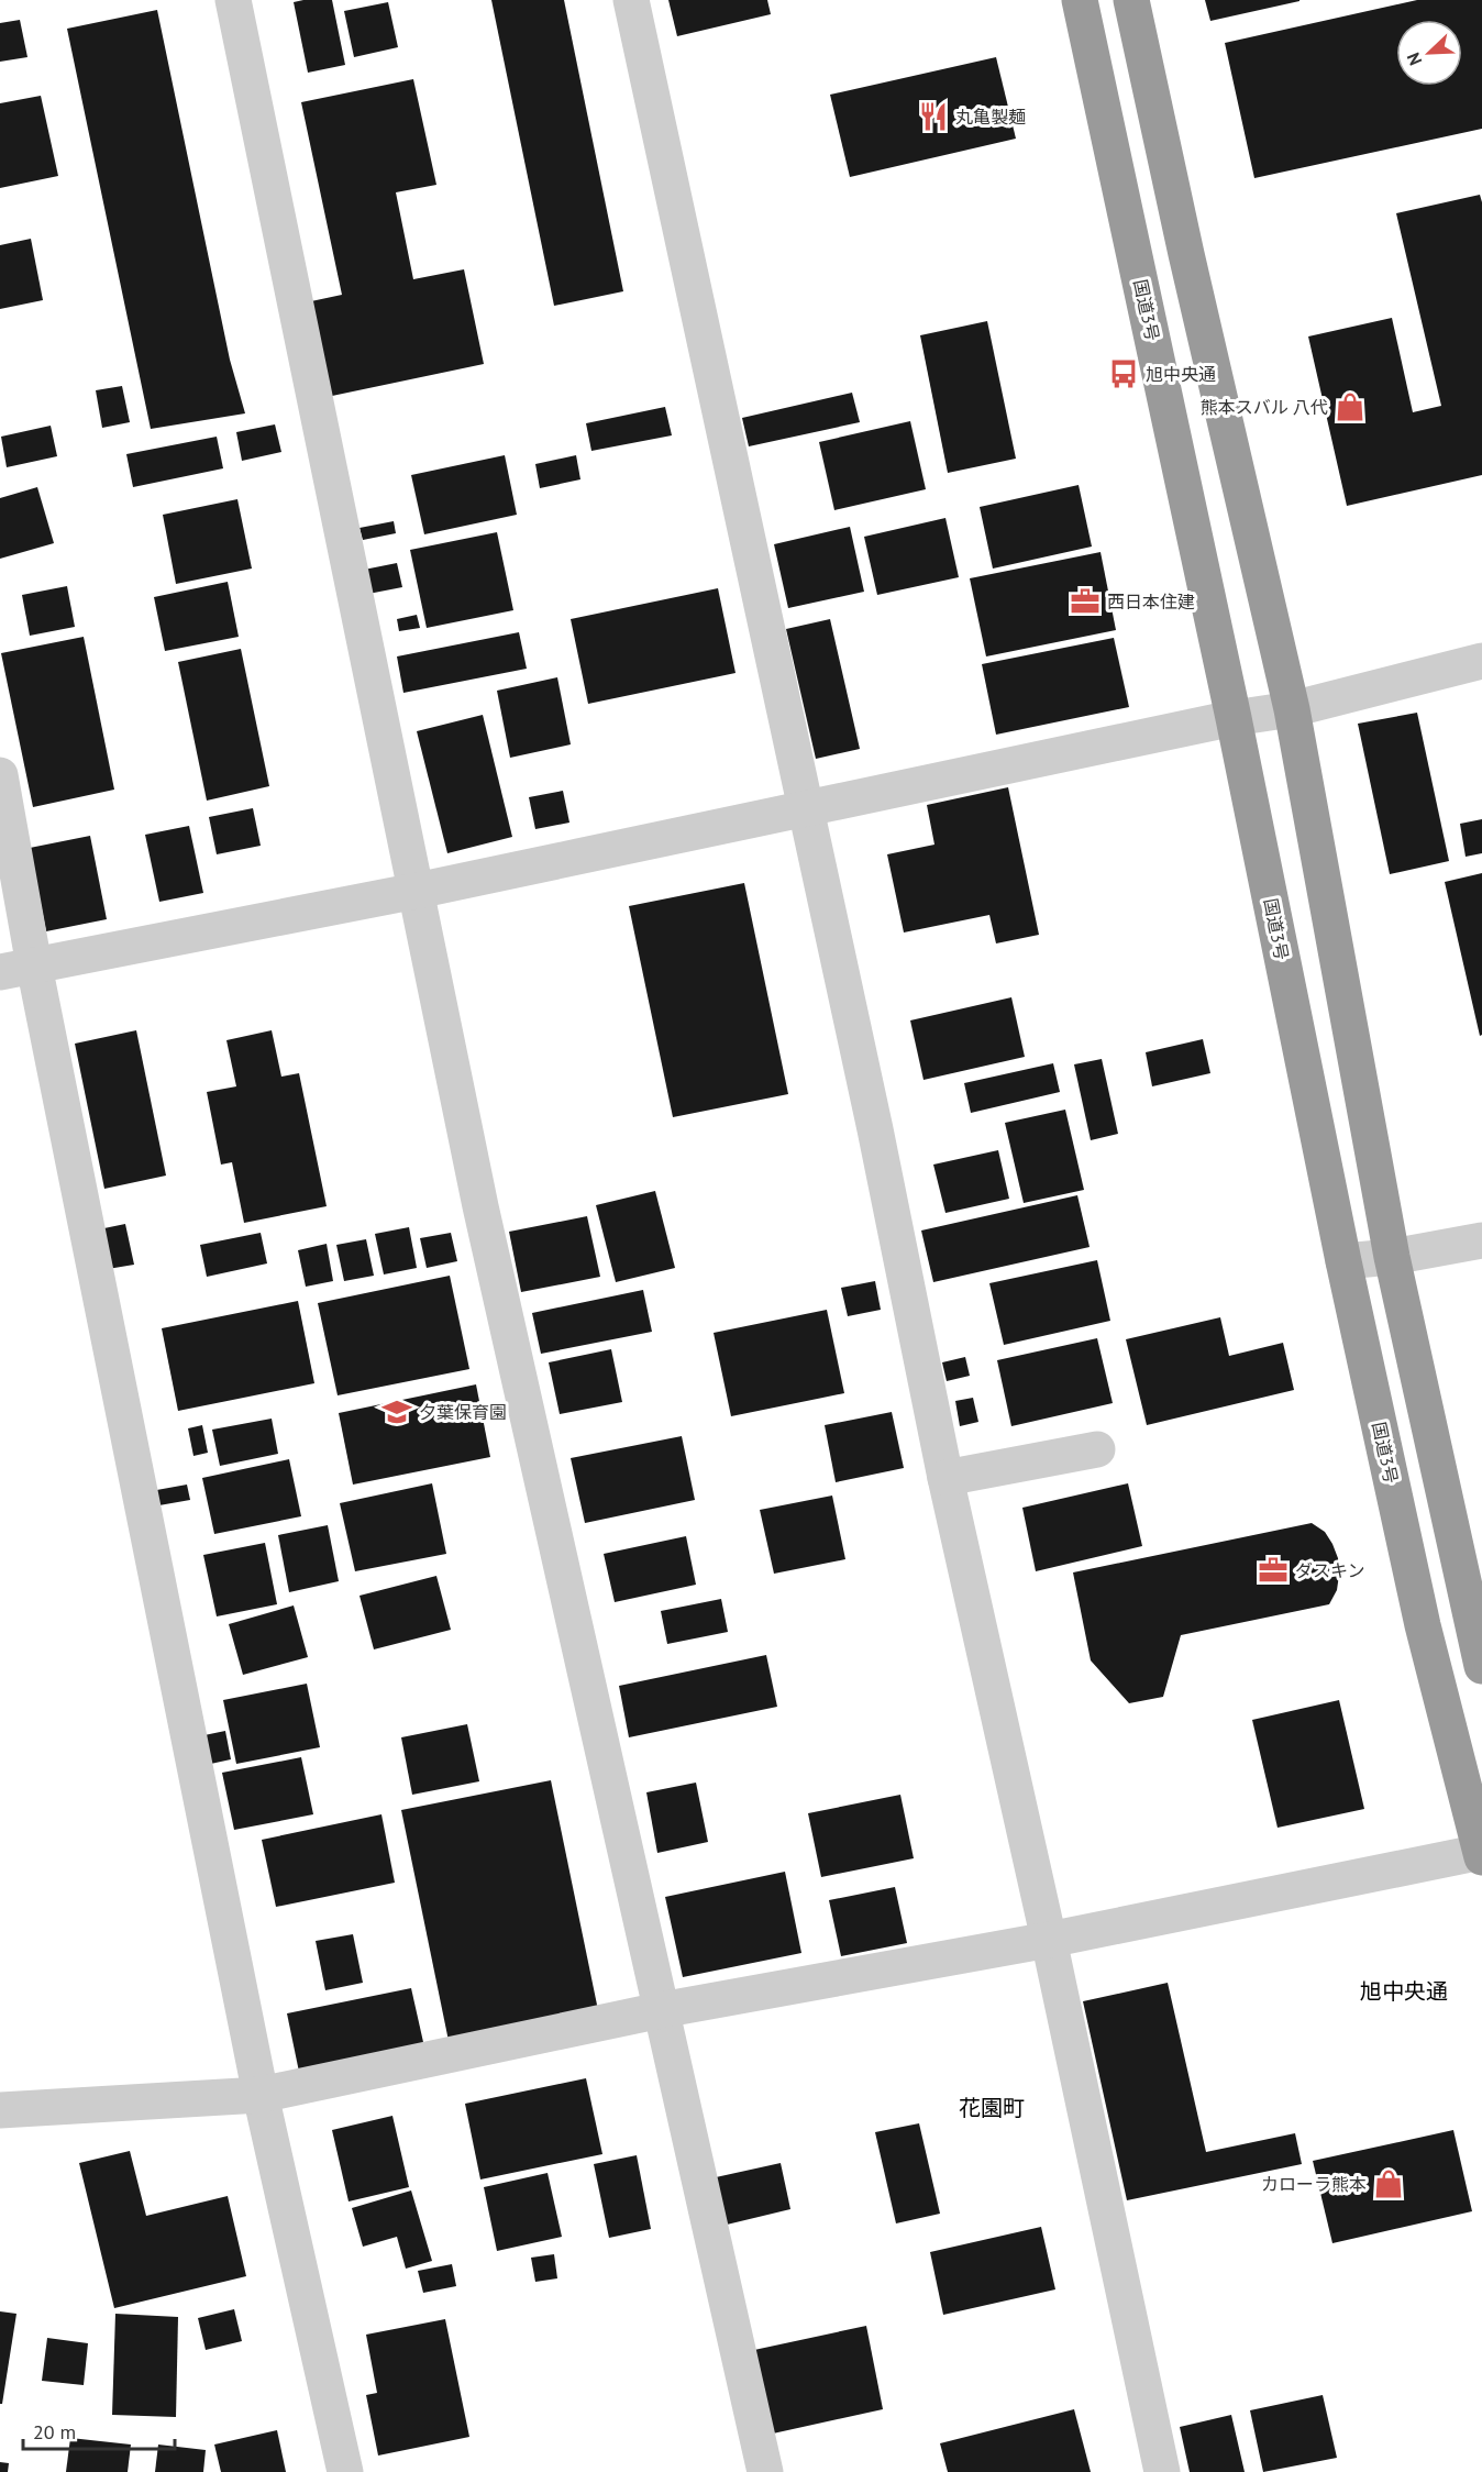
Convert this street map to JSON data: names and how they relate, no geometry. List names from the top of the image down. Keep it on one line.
{"streets":{"highway":["国道3号"]},"districts":["旭中央通","花園町"],"places":{"restaurant":["丸亀製麺"],"bus stop":["旭中央通"],"shop":["熊本スバル 八代","カローラ熊本"],"office":["西日本住建","ダスキン"],"school or university":["夕葉保育園"]},"scale_bar":"20 m","north":"bottom left"}
